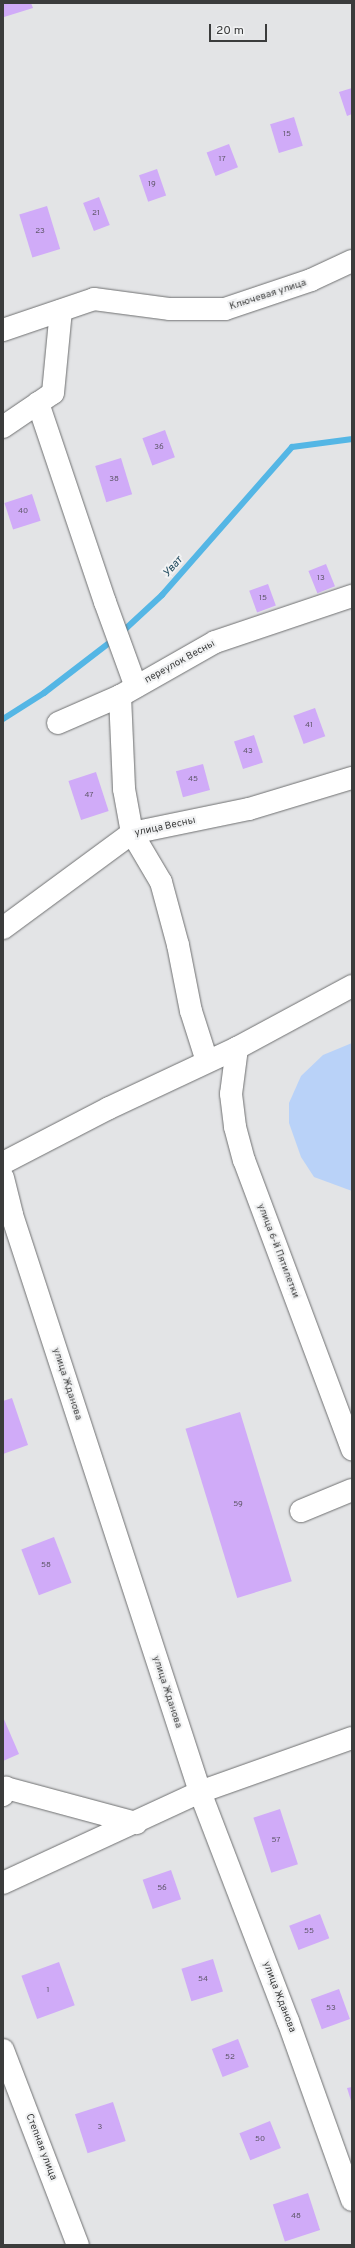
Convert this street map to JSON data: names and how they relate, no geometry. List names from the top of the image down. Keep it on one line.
{"streets":{"street":["Ключевая улица","переулок Весны","улица Весны","улица 6-й Пятилетки","улица Жданова","Степная улица"]},"water":["Уват"],"house_numbers":["15","17","19","21","23","36","38","40","13","15","41","43","45","47","59","58","57","56","55","54","1","53","52","3","50","48"],"scale_bar":"20 m"}
